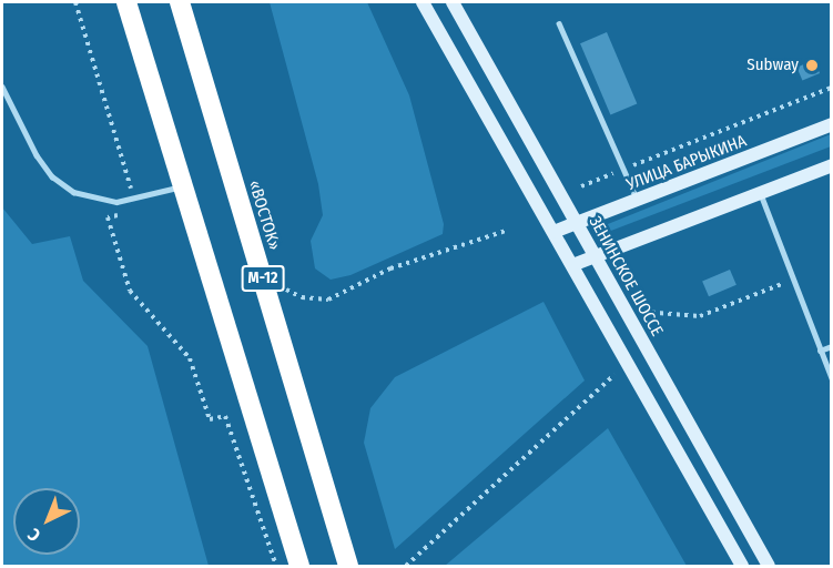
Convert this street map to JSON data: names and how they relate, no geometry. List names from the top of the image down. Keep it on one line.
{"streets":{"highway":["«ВОСТОК»","М-12"],"main road":["УЛИЦА БАРЫКИНА","ЗЕНИНСКОЕ ШОССЕ"]},"crossings":[["УЛИЦА БАРЫКИНА","ЗЕНИНСКОЕ ШОССЕ"]],"places":["Subway"],"north":"bottom left"}
